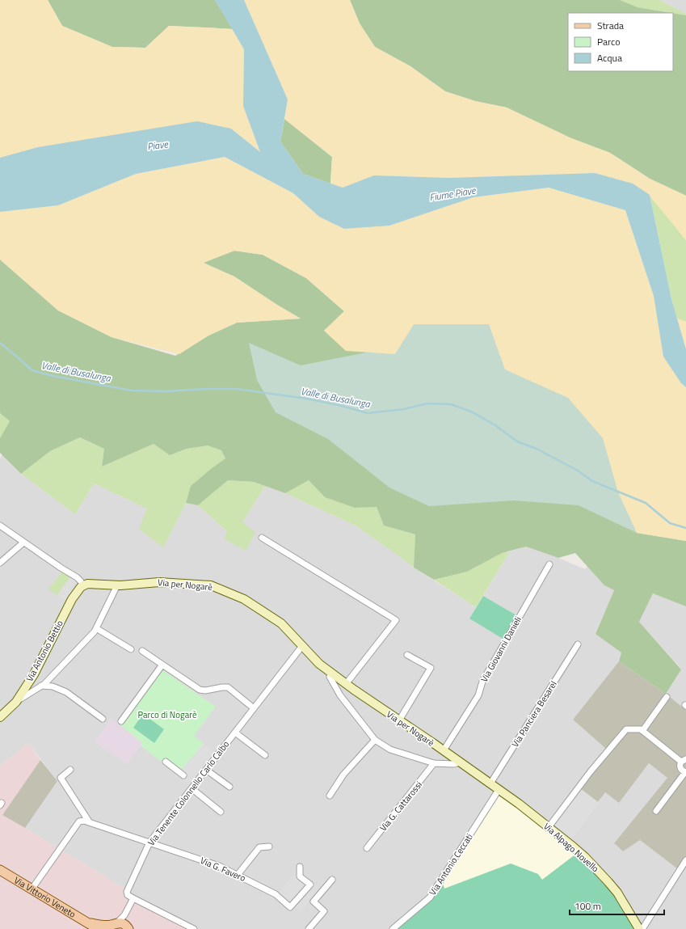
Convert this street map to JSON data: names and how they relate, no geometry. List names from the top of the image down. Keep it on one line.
{"streets":{"main road":["Via Vittorio Veneto"],"street":["Via per Nogarè","Via Giovanni Danieli","Via Antonio Bettio","Via Panciera Besarel","Via Tenente Colonnello Carlo Calbo","Via G. Cattarossi","Via Alpago Novello","Via Antonio Ceccati","Via G. Favero"]},"crossings":[["Via per Nogarè","Via Giovanni Danieli"],["Via per Nogarè","Via Antonio Bettio"],["Via per Nogarè","Via Panciera Besarel"],["Via per Nogarè","Via Tenente Colonnello Carlo Calbo"],["Via per Nogarè","Via G. Cattarossi"],["Via per Nogarè","Via Alpago Novello"],["Via per Nogarè","Via Antonio Ceccati"],["Via Tenente Colonnello Carlo Calbo","Via G. Favero"]],"water":["Piave","Fiume Piave","Valle di Busalunga"],"parks":["Parco di Nogarè"],"legend":["Strada","Parco","Acqua"],"scale_bar":"100 m"}
